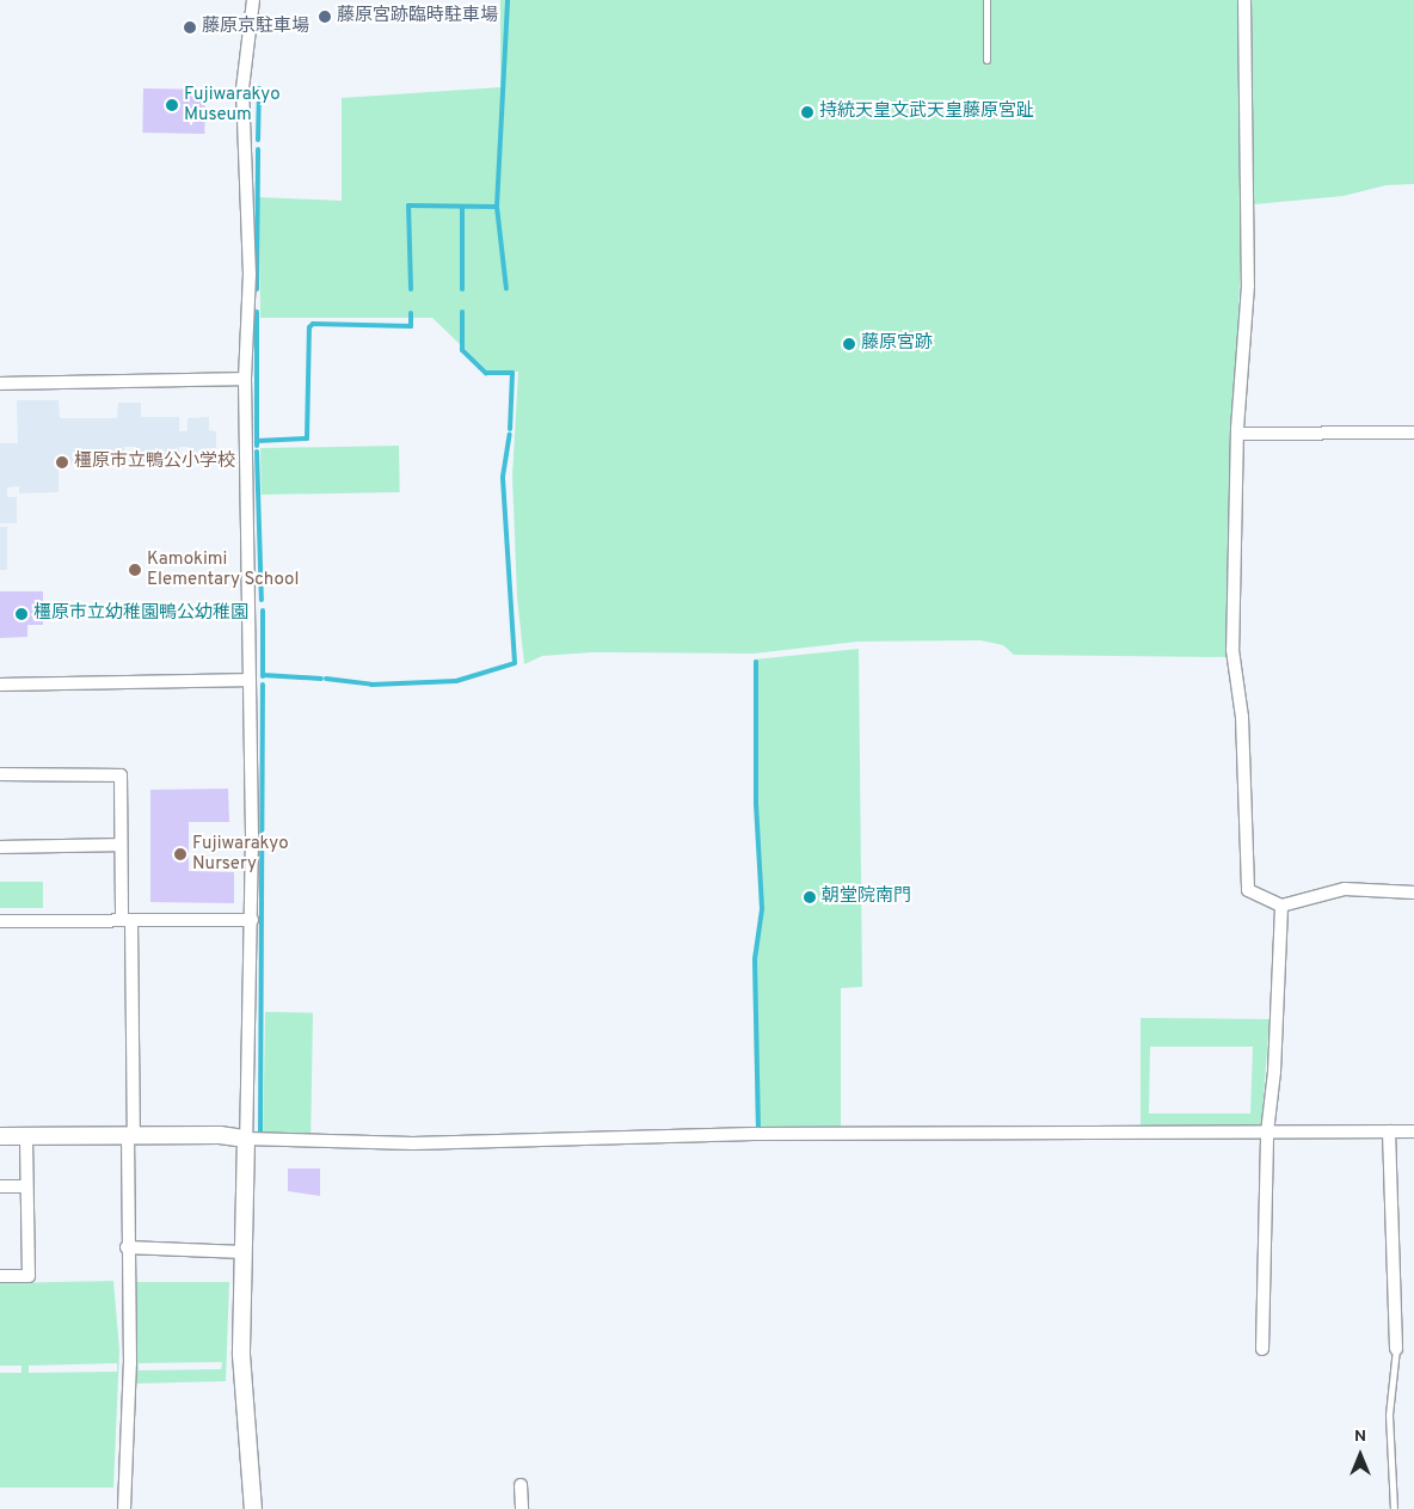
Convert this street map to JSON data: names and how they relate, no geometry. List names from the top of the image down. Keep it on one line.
{"places":["藤原宮跡臨時駐車場","藤原京駐車場","Fujiwarakyo Museum","持統天皇文武天皇藤原宮趾","藤原宮跡","橿原市立鴨公小学校","Kamokimi Elementary School","橿原市立幼稚園鴨公幼稚園","Fujiwarakyo Nursery","朝堂院南門"],"north":"top"}
